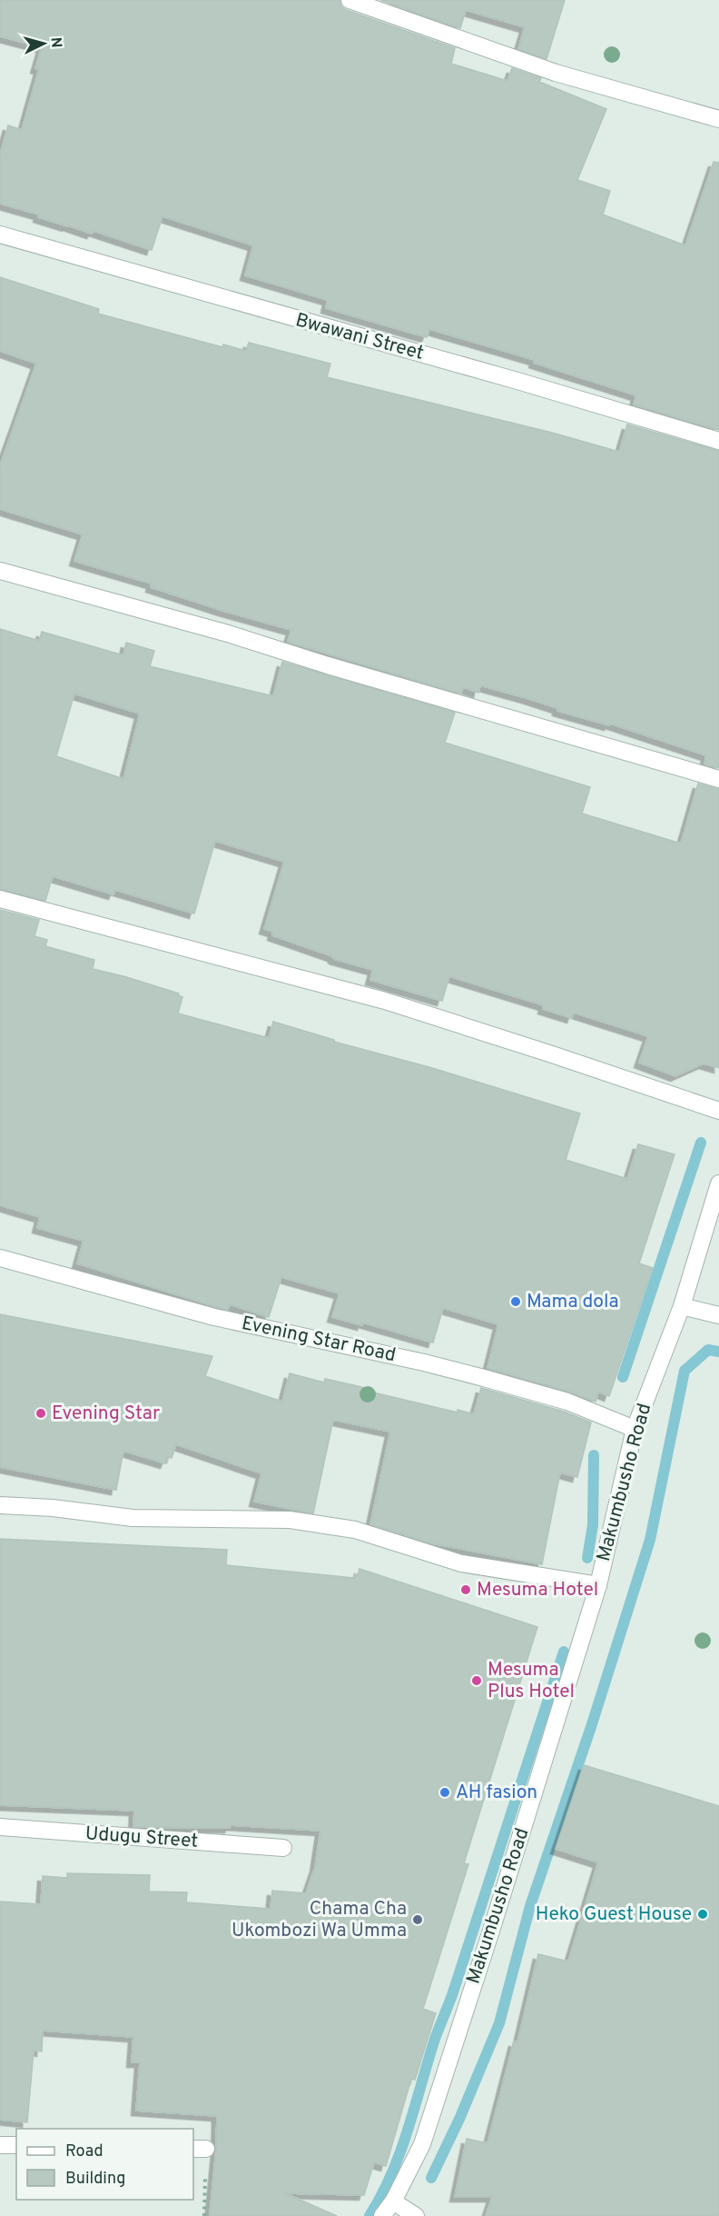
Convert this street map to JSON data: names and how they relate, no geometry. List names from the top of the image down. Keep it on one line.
{"streets":{"street":["Bwawani Street","Evening Star Road","Makumbusho Road","Udugu Street"]},"crossings":[["Evening Star Road","Makumbusho Road"]],"places":["Mama dola","Evening Star","Mesuma Hotel","Mesuma Plus Hotel","AH fasion","Heko Guest House","Chama Cha Ukombozi Wa Umma"],"legend":["Road","Building"],"north":"right"}
